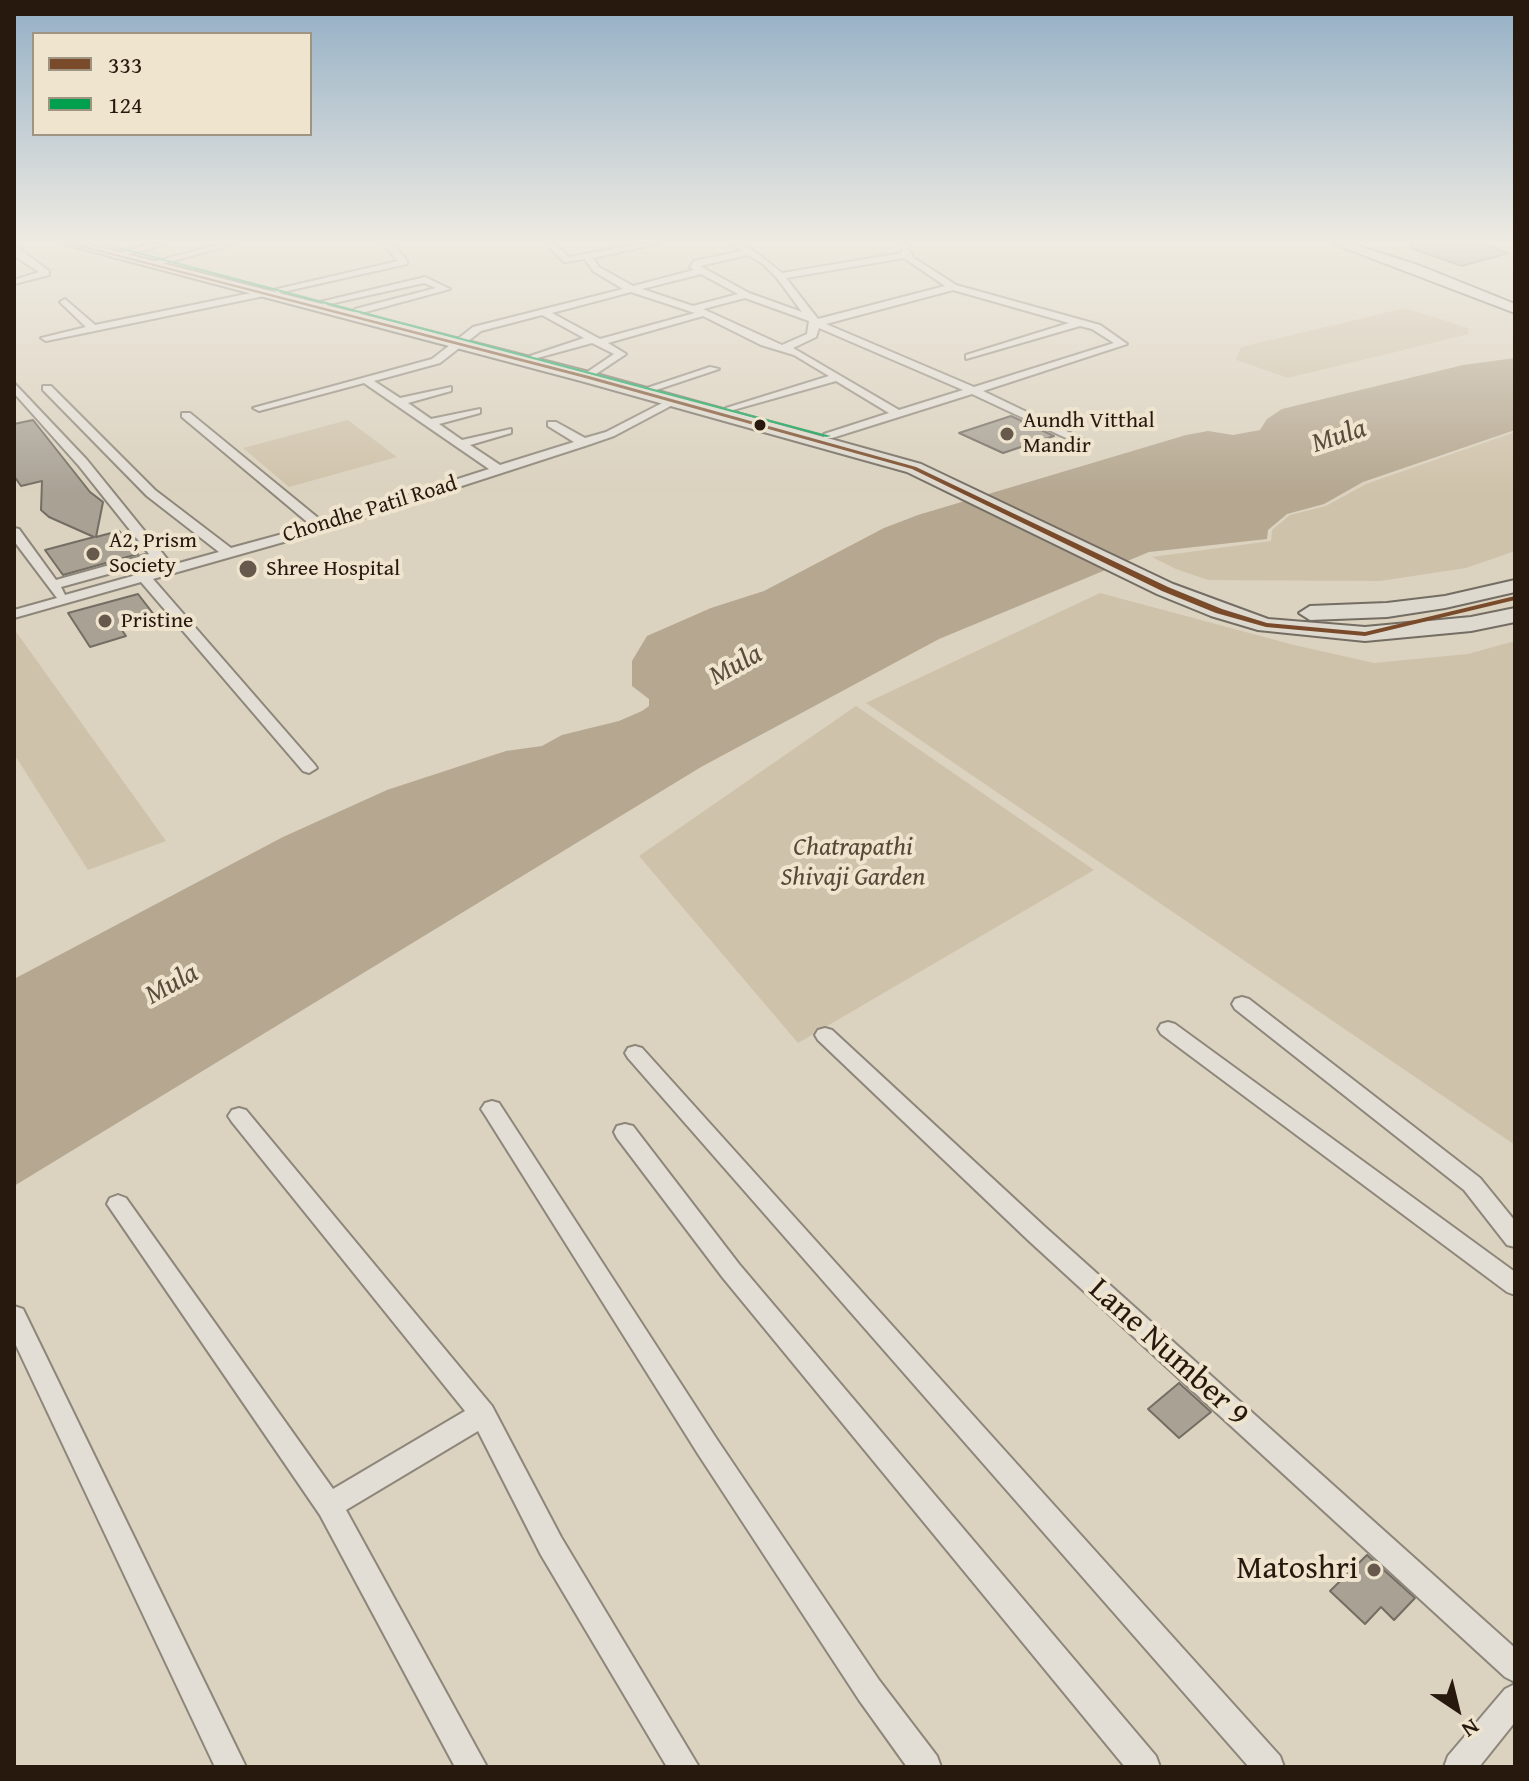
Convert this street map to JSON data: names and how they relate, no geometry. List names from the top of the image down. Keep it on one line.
{"streets":{"street":["Chondhe Patil Road","Lane Number 9"]},"water":["Mula"],"parks":["Chatrapathi Shivaji Garden"],"places":["Aundh Vitthal Mandir","A2, Prism Society","Shree Hospital","Pristine","Matoshri"],"lines":["transit line 333","transit line 124"],"legend":["333","124"],"north":"bottom right"}
